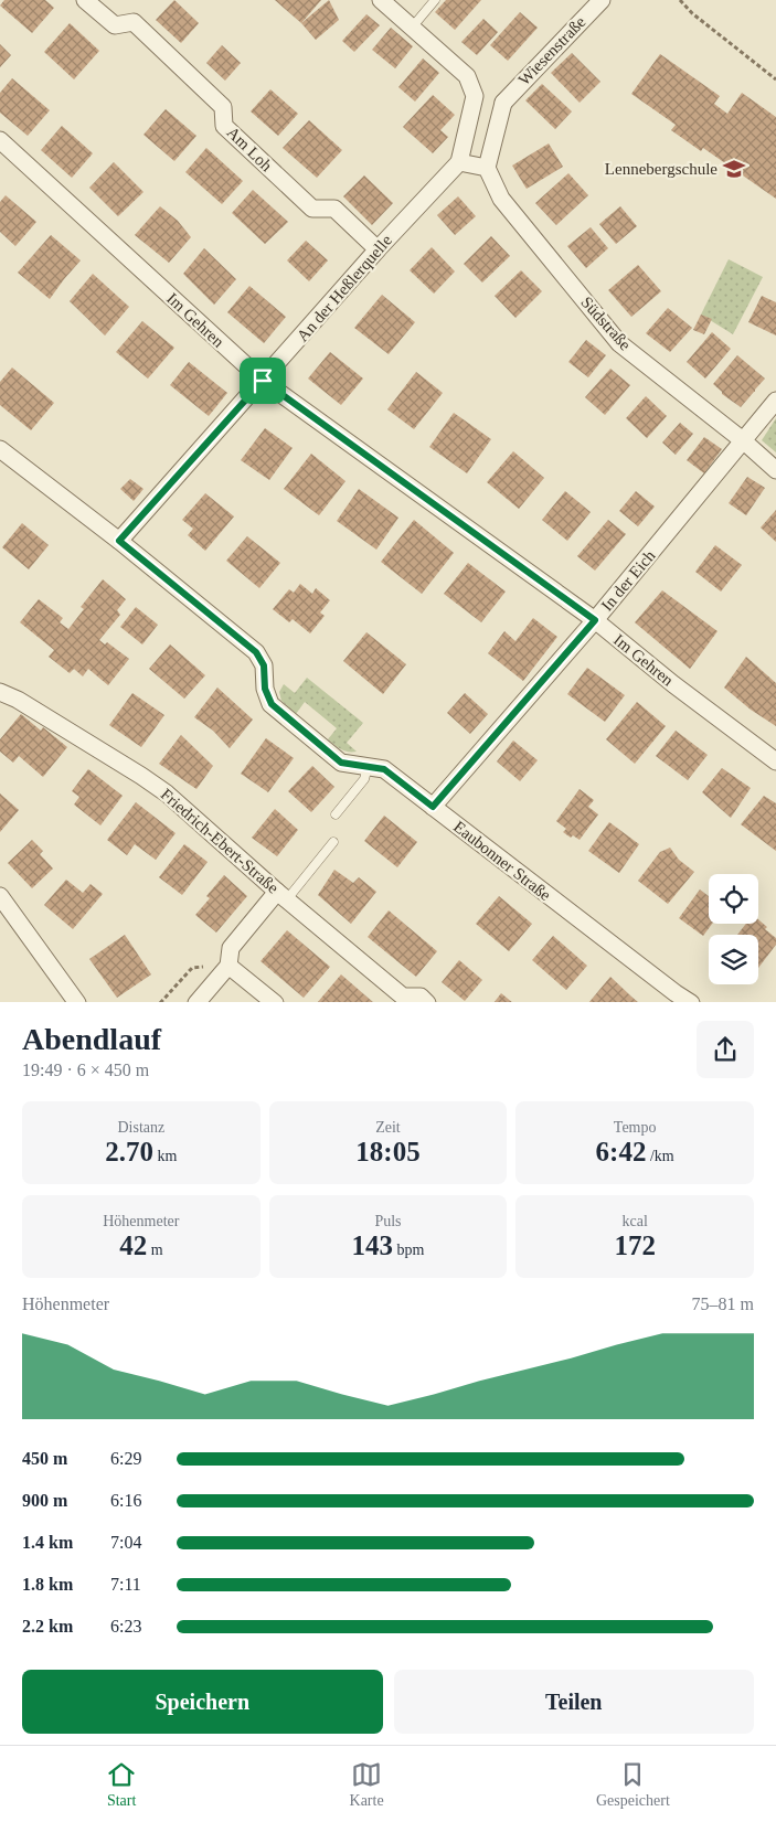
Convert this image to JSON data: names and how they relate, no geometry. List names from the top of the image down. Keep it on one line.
{"streets":{"street":["Wiesenstraße","Am Loh","An der Heßlerquelle","Im Gehren","Südstraße","In der Eich","Friedrich-Ebert-Straße","Eaubonner Straße"]},"crossings":[["Am Loh","An der Heßlerquelle"],["An der Heßlerquelle","Im Gehren"],["An der Heßlerquelle","Eaubonner Straße"],["Im Gehren","In der Eich"],["Südstraße","In der Eich"],["In der Eich","Eaubonner Straße"]],"places":{"school or university":["Lennebergschule"]},"page":{"heading":["Abendlauf","19:49 · 6 × 450 m"],"stats":[["Distanz","2.70 km"],["Zeit","18:05"],["Tempo","6:42 /km"],["Höhenmeter","42 m"],["Puls","143 bpm"],["kcal","172"]],"chart":["Höhenmeter","75–81 m"],"list":[{"name":"450 m","note":"6:29"},{"name":"900 m","note":"6:16"},{"name":"1.4 km","note":"7:04"},{"name":"1.8 km","note":"7:11"},{"name":"2.2 km","note":"6:23"}],"buttons":["Speichern","Teilen"],"tabs":["Start","Karte","Gespeichert"]}}
